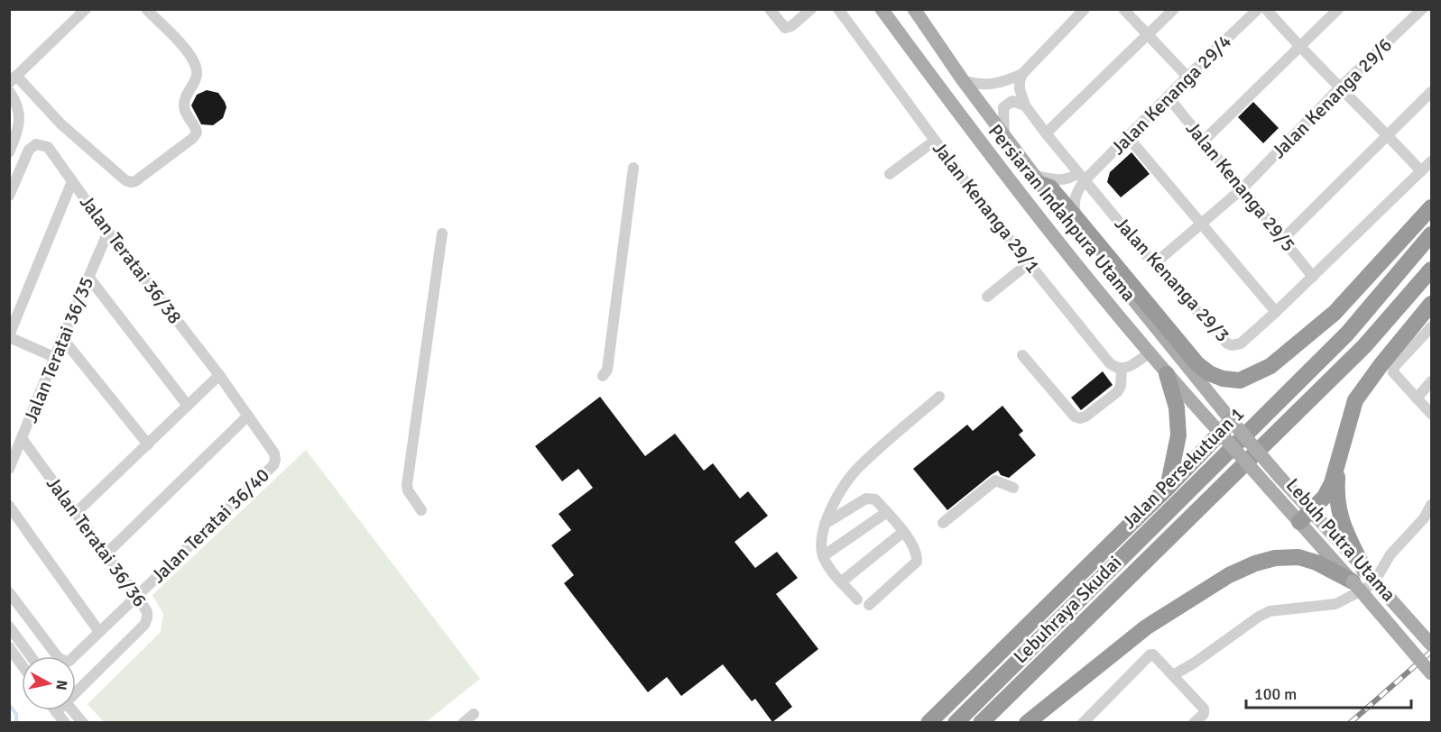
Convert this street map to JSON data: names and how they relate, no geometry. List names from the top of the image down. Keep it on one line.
{"streets":{"highway":["Jalan Persekutuan 1","Lebuhraya Skudai"],"main road":["Persiaran Indahpura Utama","Lebuh Putra Utama"],"street":["Jalan Kenanga 29/4","Jalan Kenanga 29/6","Jalan Kenanga 29/5","Jalan Kenanga 29/1","Jalan Teratai 36/38","Jalan Kenanga 29/3","Jalan Teratai 36/35","Jalan Teratai 36/40","Jalan Teratai 36/36"]},"crossings":[["Jalan Kenanga 29/4","Jalan Kenanga 29/5"],["Jalan Kenanga 29/4","Jalan Kenanga 29/3"],["Jalan Kenanga 29/6","Jalan Kenanga 29/5"],["Jalan Kenanga 29/6","Jalan Kenanga 29/3"],["Jalan Kenanga 29/5","Jalan Kenanga 29/3"],["Persiaran Indahpura Utama","Lebuh Putra Utama"],["Jalan Teratai 36/38","Jalan Teratai 36/35"],["Jalan Teratai 36/38","Jalan Teratai 36/40"],["Jalan Teratai 36/35","Jalan Teratai 36/36"],["Jalan Teratai 36/40","Jalan Teratai 36/36"]],"scale_bar":"100 m","north":"right"}
